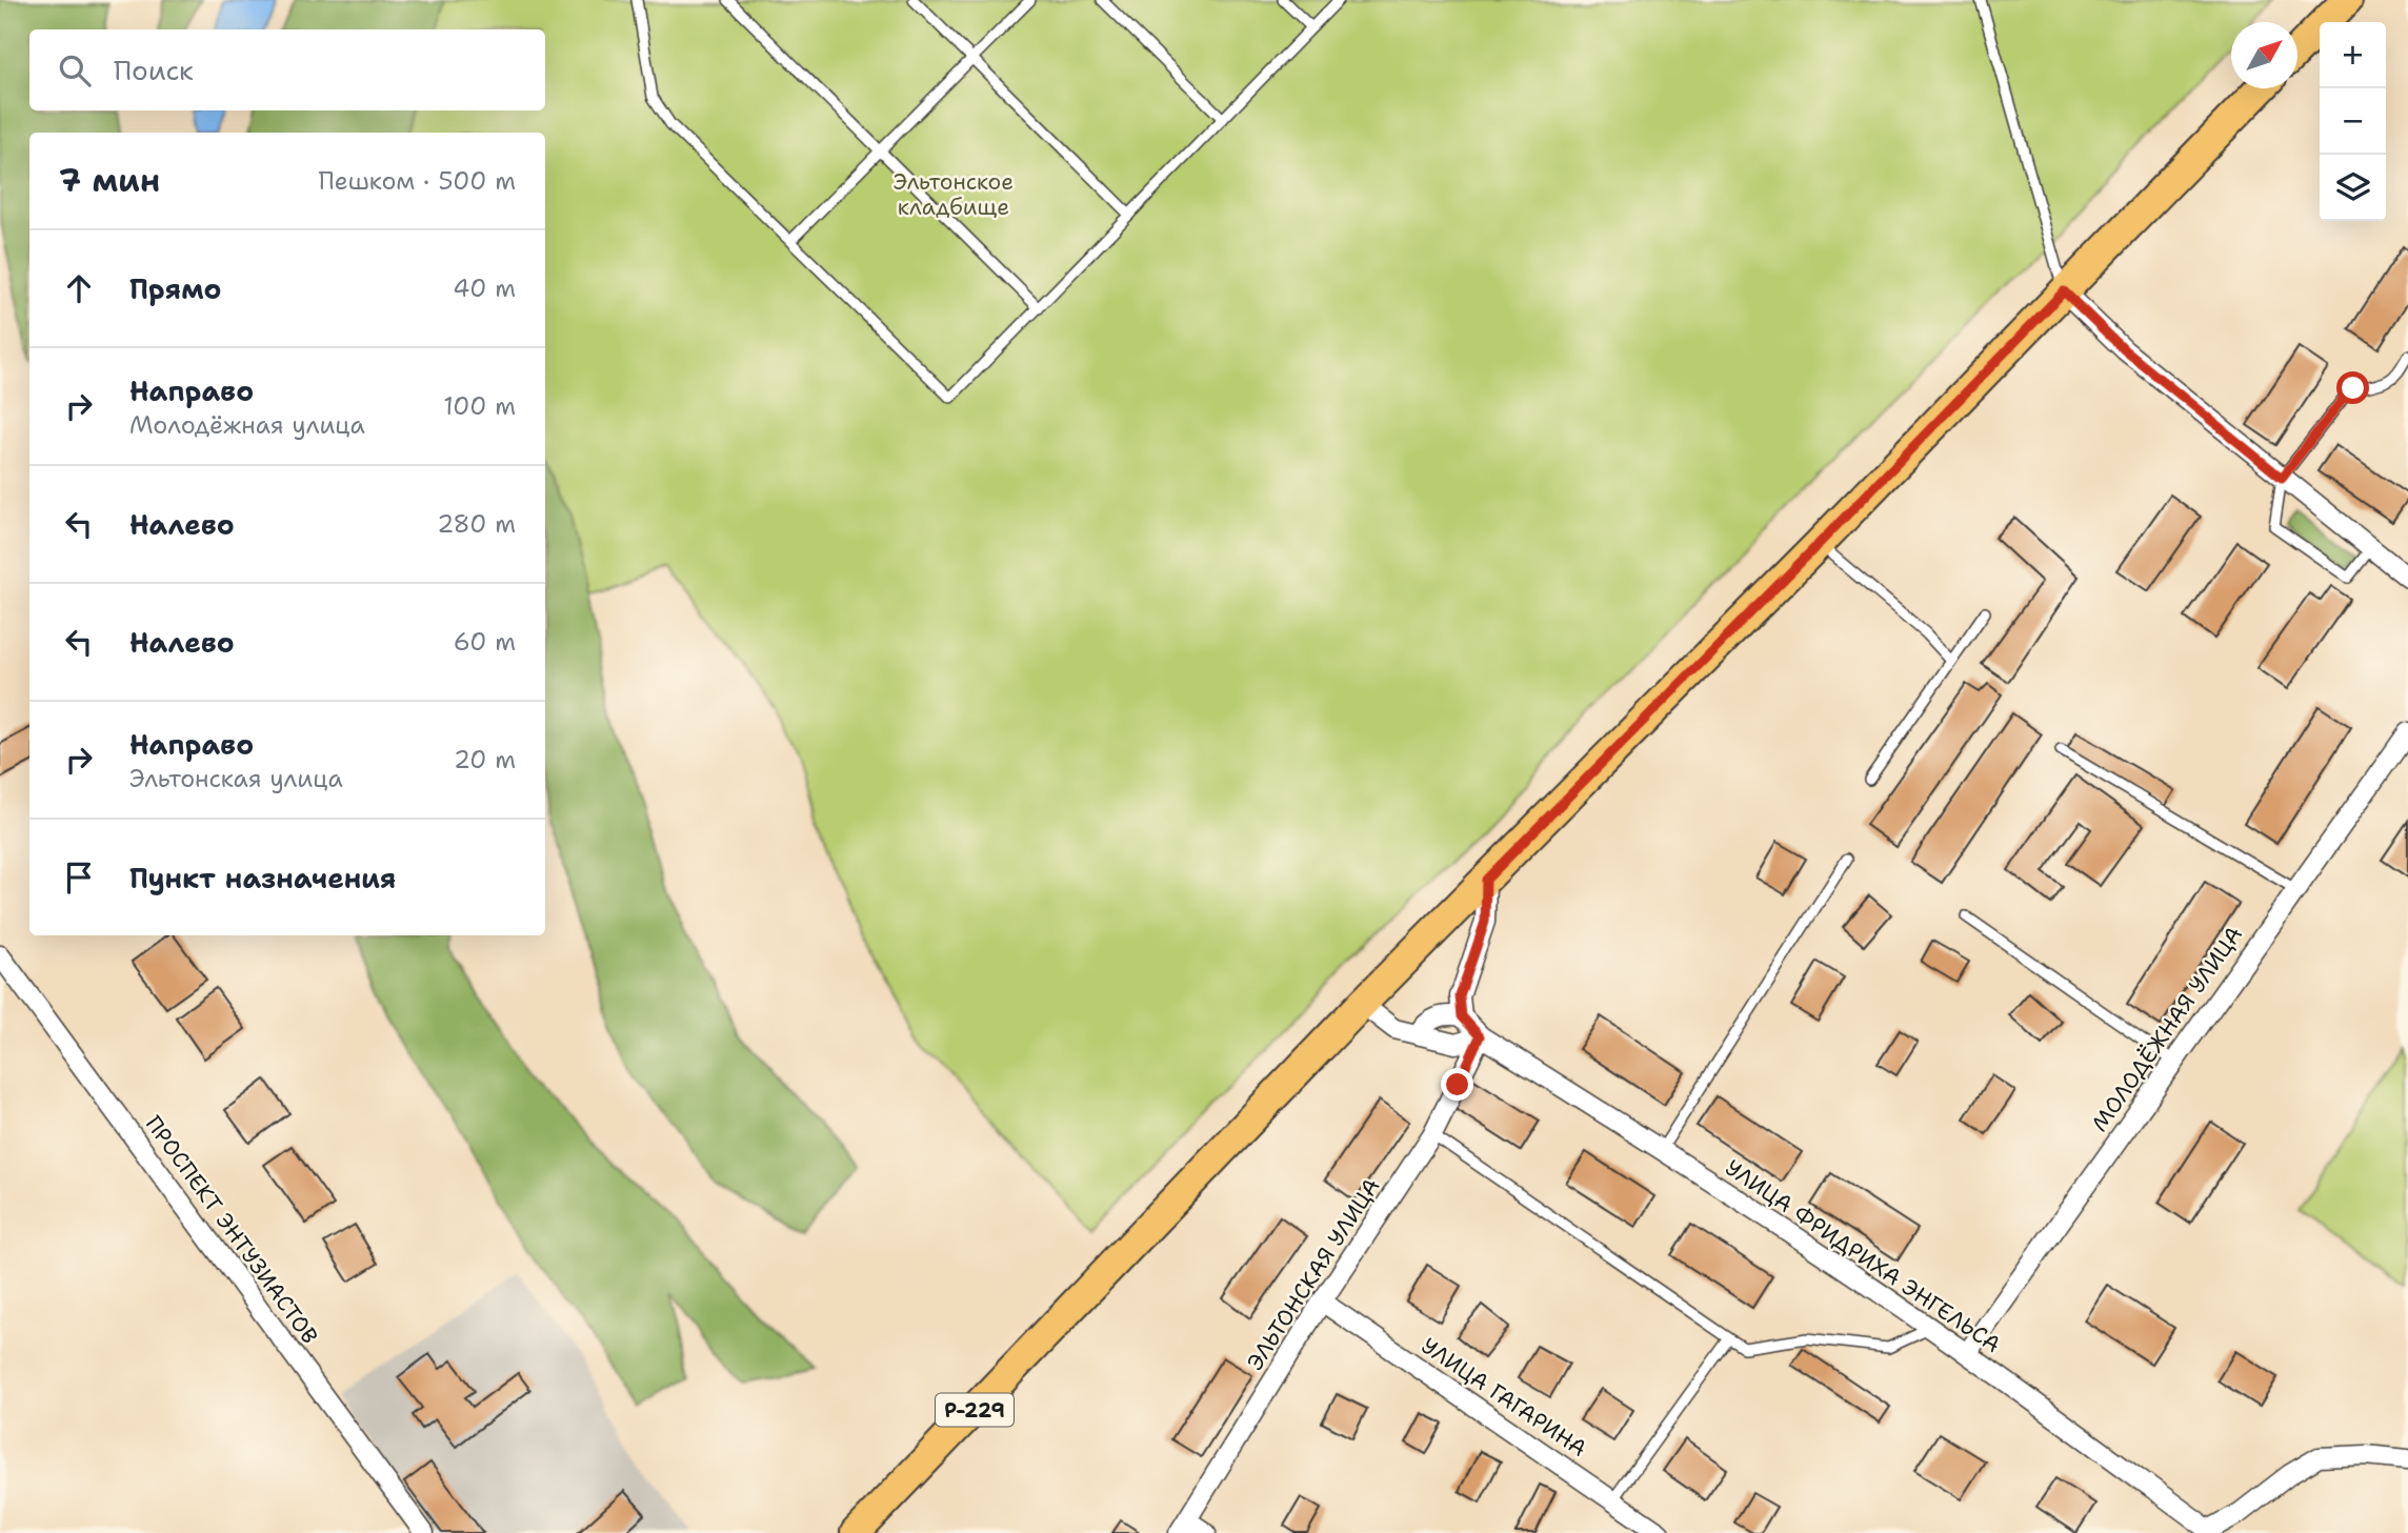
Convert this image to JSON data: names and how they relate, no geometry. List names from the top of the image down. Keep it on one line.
{"streets":{"main road":["Р-229"],"street":["МОЛОДЁЖНАЯ УЛИЦА","ПРОСПЕКТ ЭНТУЗИАСТОВ","УЛИЦА ФРИДРИХА ЭНГЕЛЬСА","ЭЛЬТОНСКАЯ УЛИЦА","УЛИЦА ГАГАРИНА"]},"crossings":[["МОЛОДЁЖНАЯ УЛИЦА","УЛИЦА ФРИДРИХА ЭНГЕЛЬСА"],["УЛИЦА ФРИДРИХА ЭНГЕЛЬСА","ЭЛЬТОНСКАЯ УЛИЦА"],["ЭЛЬТОНСКАЯ УЛИЦА","УЛИЦА ГАГАРИНА"]],"parks":["Эльтонское кладбище"],"north":"top right","page":{"map_buttons":["+","−"],"search":"Поиск","heading":["7 мин","Пешком · 500 m"],"list":[["Прямо","40 m"],["Направо","Молодёжная улица","100 m"],["Налево","280 m"],["Налево","60 m"],["Направо","Эльтонская улица","20 m"],"Пункт назначения"]}}
